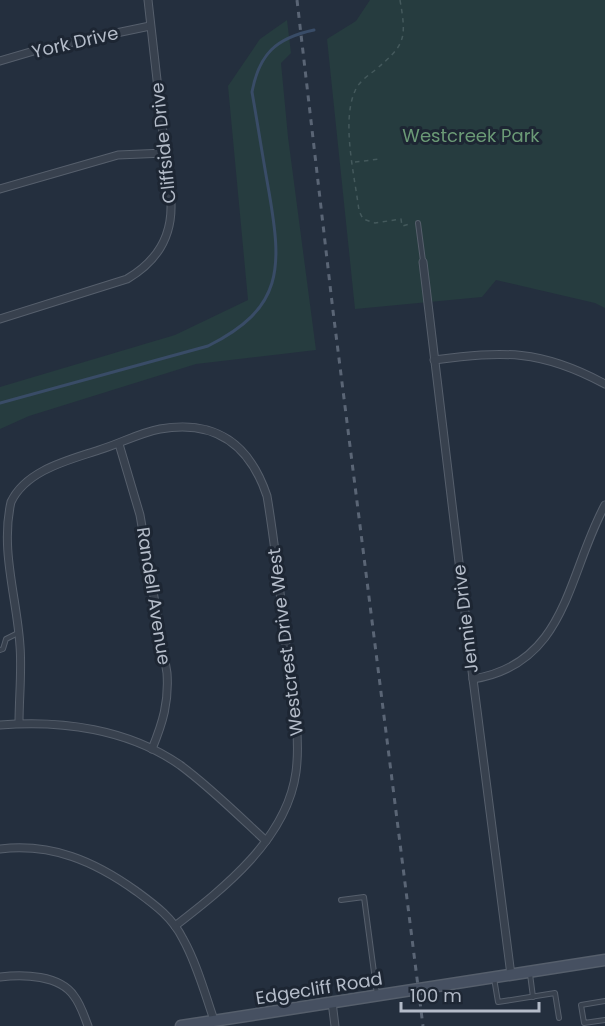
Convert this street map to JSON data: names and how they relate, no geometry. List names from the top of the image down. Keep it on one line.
{"streets":{"street":["York Drive","Cliffside Drive","Randell Avenue","Jennie Drive","Westcrest Drive West","Edgecliff Road"]},"crossings":[["York Drive","Cliffside Drive"],["Randell Avenue","Westcrest Drive West"],["Jennie Drive","Edgecliff Road"]],"parks":["Westcreek Park"],"scale_bar":"100 m"}
